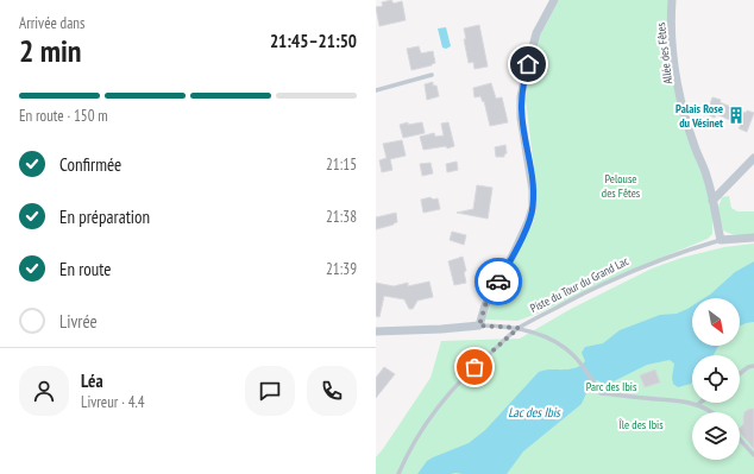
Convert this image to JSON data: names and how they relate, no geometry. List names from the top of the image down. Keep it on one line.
{"streets":{"street":["Allée des Fêtes","Piste du Tour du Grand Lac"]},"crossings":[["Allée des Fêtes","Piste du Tour du Grand Lac"]],"water":["Lac des Ibis"],"parks":["Pelouse des Fêtes","Parc des Ibis","Île des Ibis"],"places":{"building":["Palais Rose du Vésinet"]},"north":"bottom right","page":{"heading":["2 min","Arrivée dans","21:45–21:50"],"panel":["Léa","Livreur · 4.4"],"bar":"En route · 150 m","list":[["Confirmée","21:15"],["En préparation","21:38"],["En route","21:39"],"Livrée"]}}
